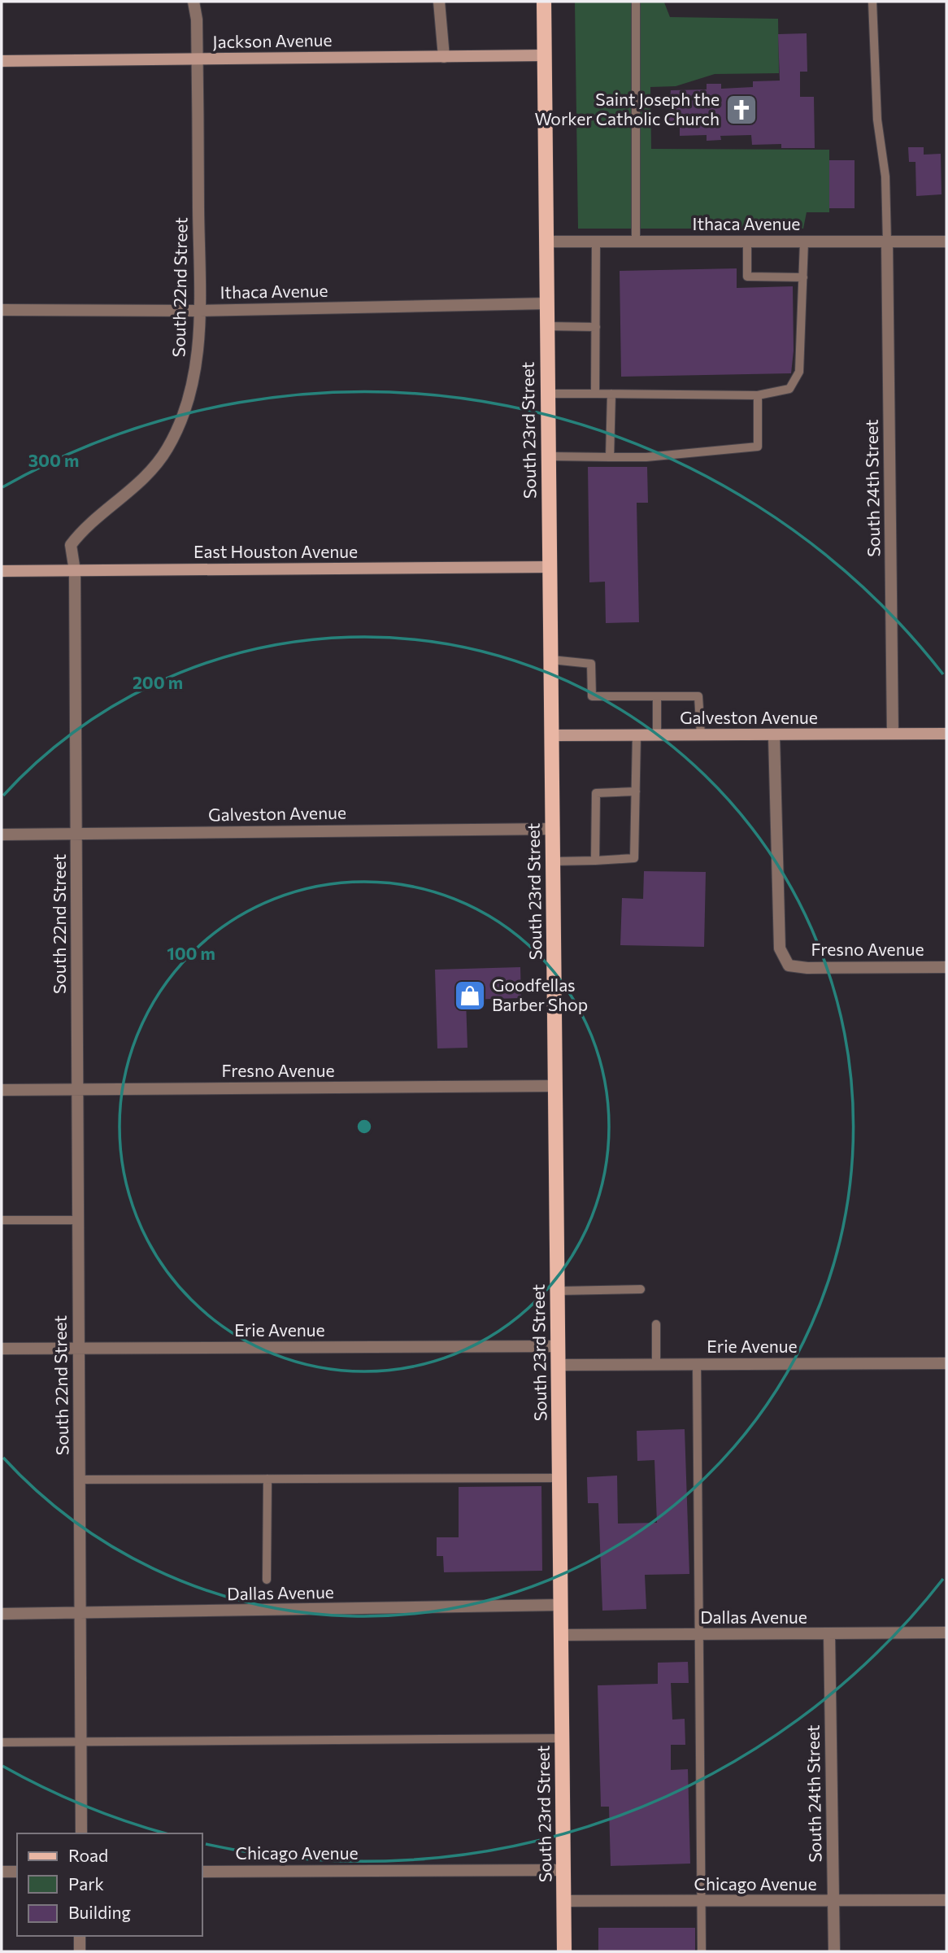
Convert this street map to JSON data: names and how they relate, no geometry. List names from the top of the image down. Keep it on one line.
{"streets":{"main road":["South 23rd Street"],"street":["Jackson Avenue","Ithaca Avenue","South 22nd Street","South 24th Street","East Houston Avenue","Galveston Avenue","Fresno Avenue","Erie Avenue","Dallas Avenue","Chicago Avenue"]},"crossings":[["Jackson Avenue","South 22nd Street"],["Jackson Avenue","South 23rd Street"],["Ithaca Avenue","South 22nd Street"],["Ithaca Avenue","South 23rd Street"],["Ithaca Avenue","South 24th Street"],["South 22nd Street","East Houston Avenue"],["South 22nd Street","Galveston Avenue"],["South 22nd Street","Fresno Avenue"],["South 22nd Street","Erie Avenue"],["South 22nd Street","Dallas Avenue"],["South 23rd Street","East Houston Avenue"],["South 23rd Street","Galveston Avenue"],["South 23rd Street","Fresno Avenue"],["South 23rd Street","Erie Avenue"],["South 23rd Street","Dallas Avenue"],["South 23rd Street","Chicago Avenue"],["South 24th Street","Galveston Avenue"],["South 24th Street","Dallas Avenue"],["South 24th Street","Chicago Avenue"],["Galveston Avenue","Fresno Avenue"]],"places":{"church":["Saint Joseph the Worker Catholic Church"],"shop":["Goodfellas Barber Shop"]},"legend":["Road","Park","Building"],"rings":["300 m","200 m","100 m"]}
